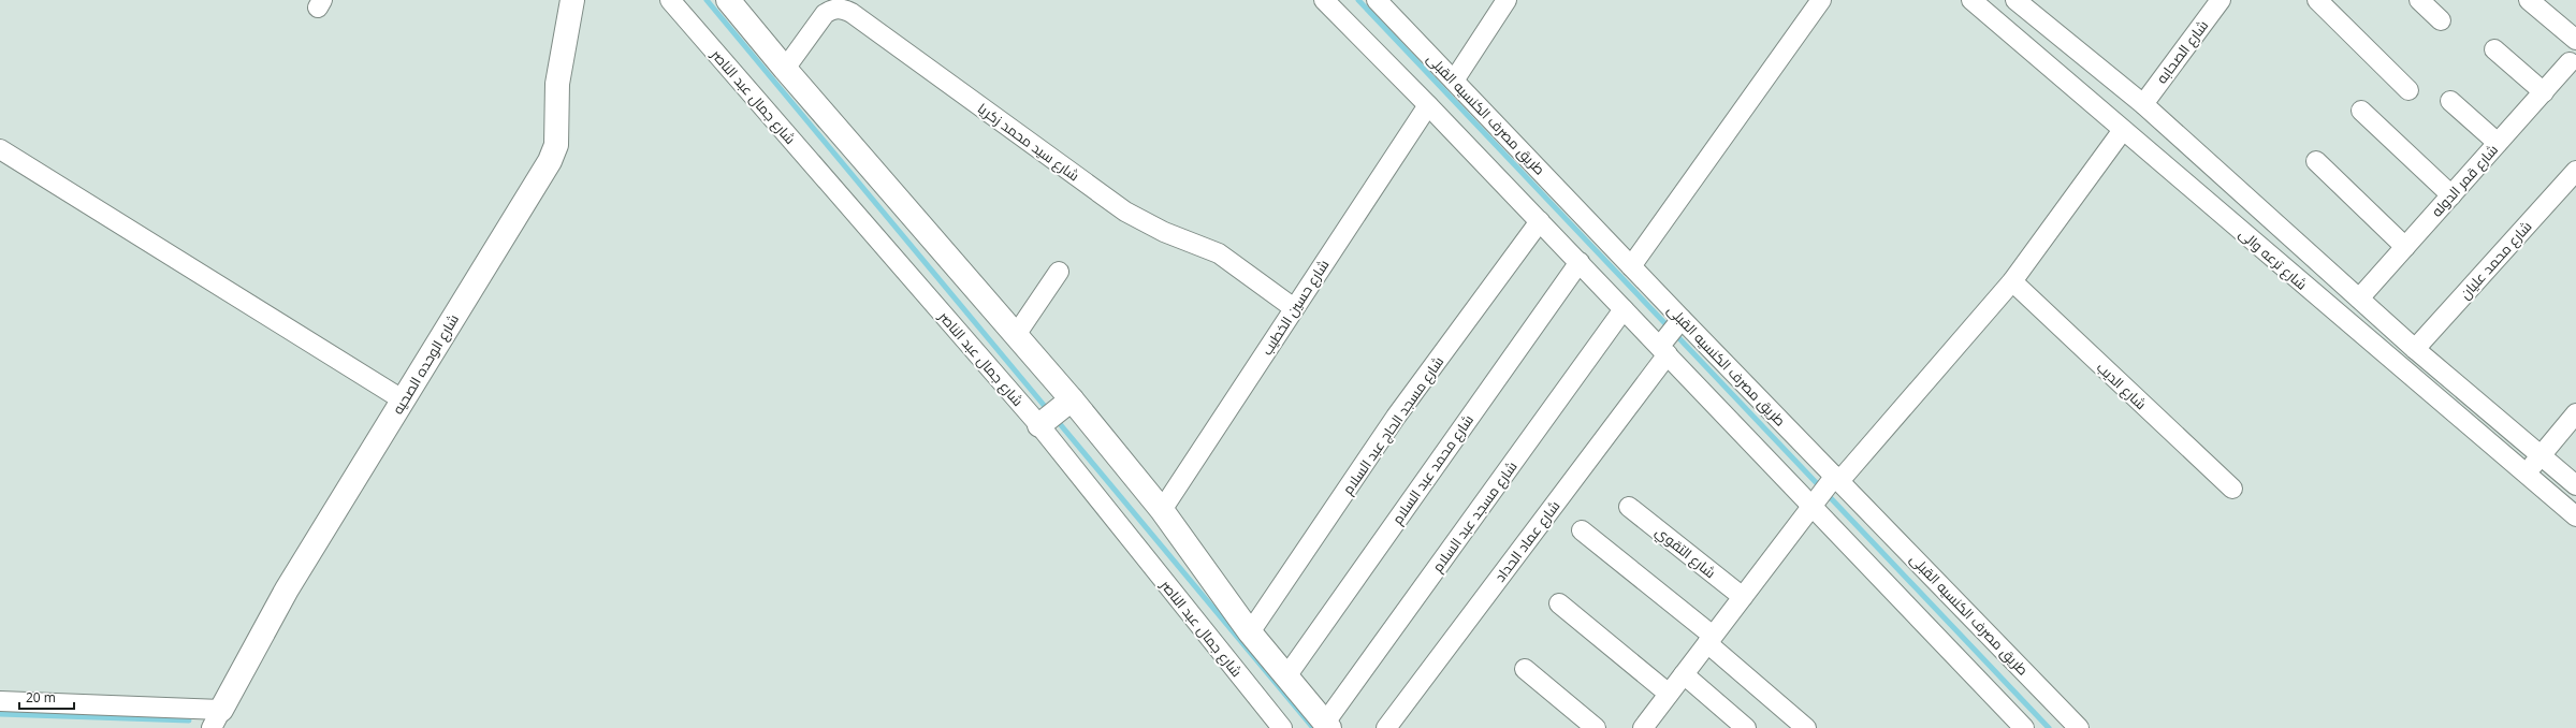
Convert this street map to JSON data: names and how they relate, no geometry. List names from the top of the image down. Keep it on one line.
{"streets":{"street":["شارع الصحابه","شارع جمال عبد الناصر","طريق مصرف الكنسيه القبلى","شارع سيد محمد زكريا","شارع قمر الدوله","شارع ترعه والى","شارع محمد عليان","شارع حسين الخطيب","شارع الوحده الصحيه","شارع الديب","شارع مسجد الحاج عبد السلام","شارع محمد عبد السلام","شارع مسجد عبد السلام","شارع عماد الحداد","شارع التقوي"]},"crossings":[["شارع الصحابه","شارع ترعه والى"],["طريق مصرف الكنسيه القبلى","شارع عماد الحداد"],["شارع سيد محمد زكريا","شارع حسين الخطيب"],["شارع قمر الدوله","شارع ترعه والى"],["شارع ترعه والى","شارع محمد عليان"]],"scale_bar":"20 m"}
